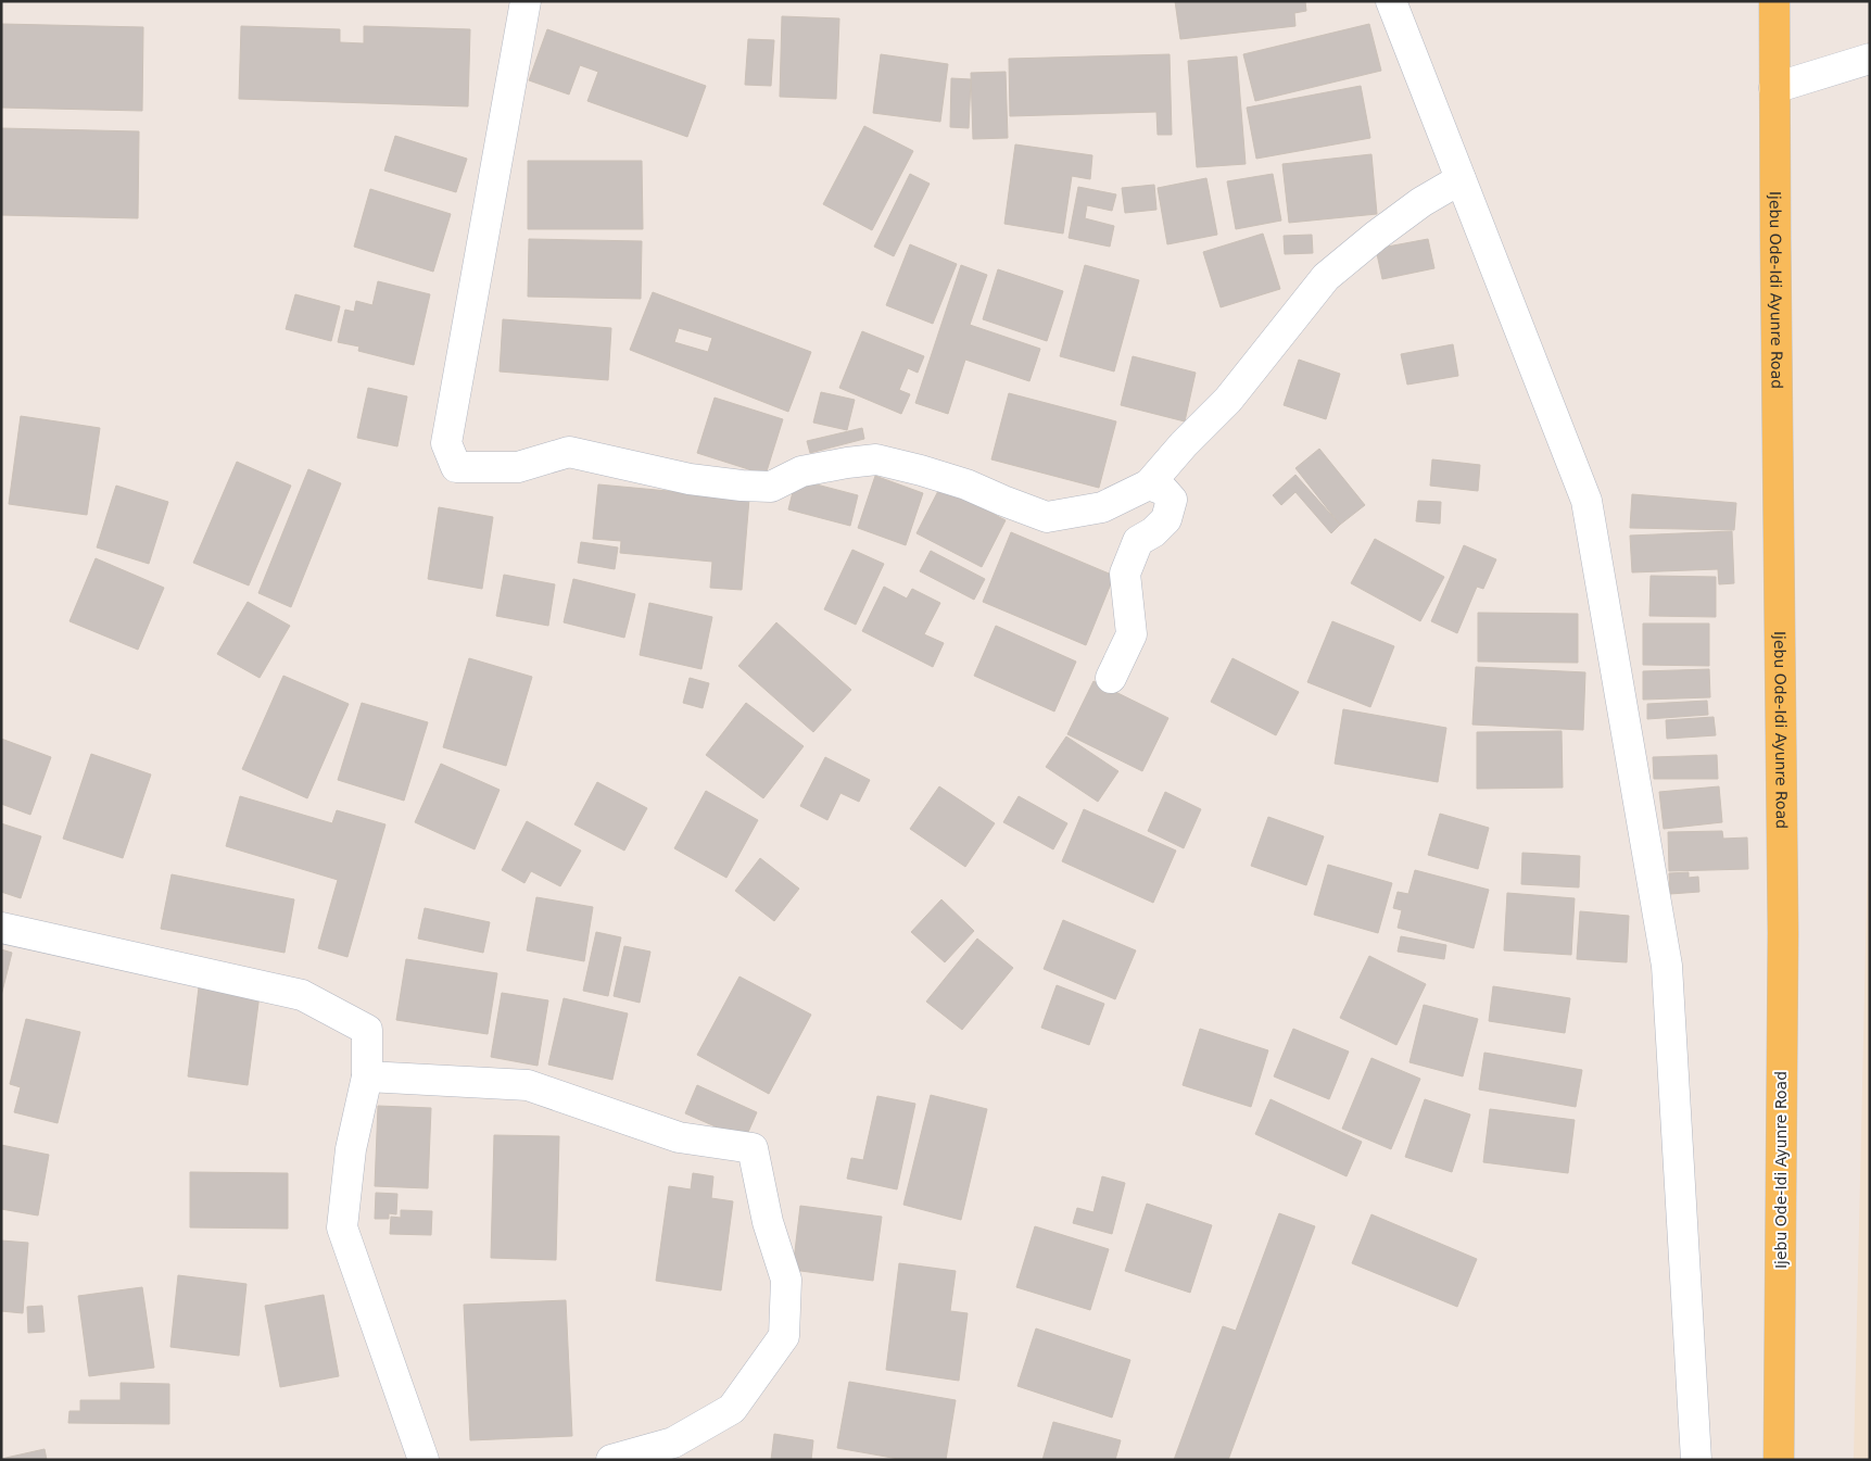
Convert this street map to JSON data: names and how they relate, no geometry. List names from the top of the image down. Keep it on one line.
{"streets":{"main road":["Ijebu Ode-Idi Ayunre Road"]}}
